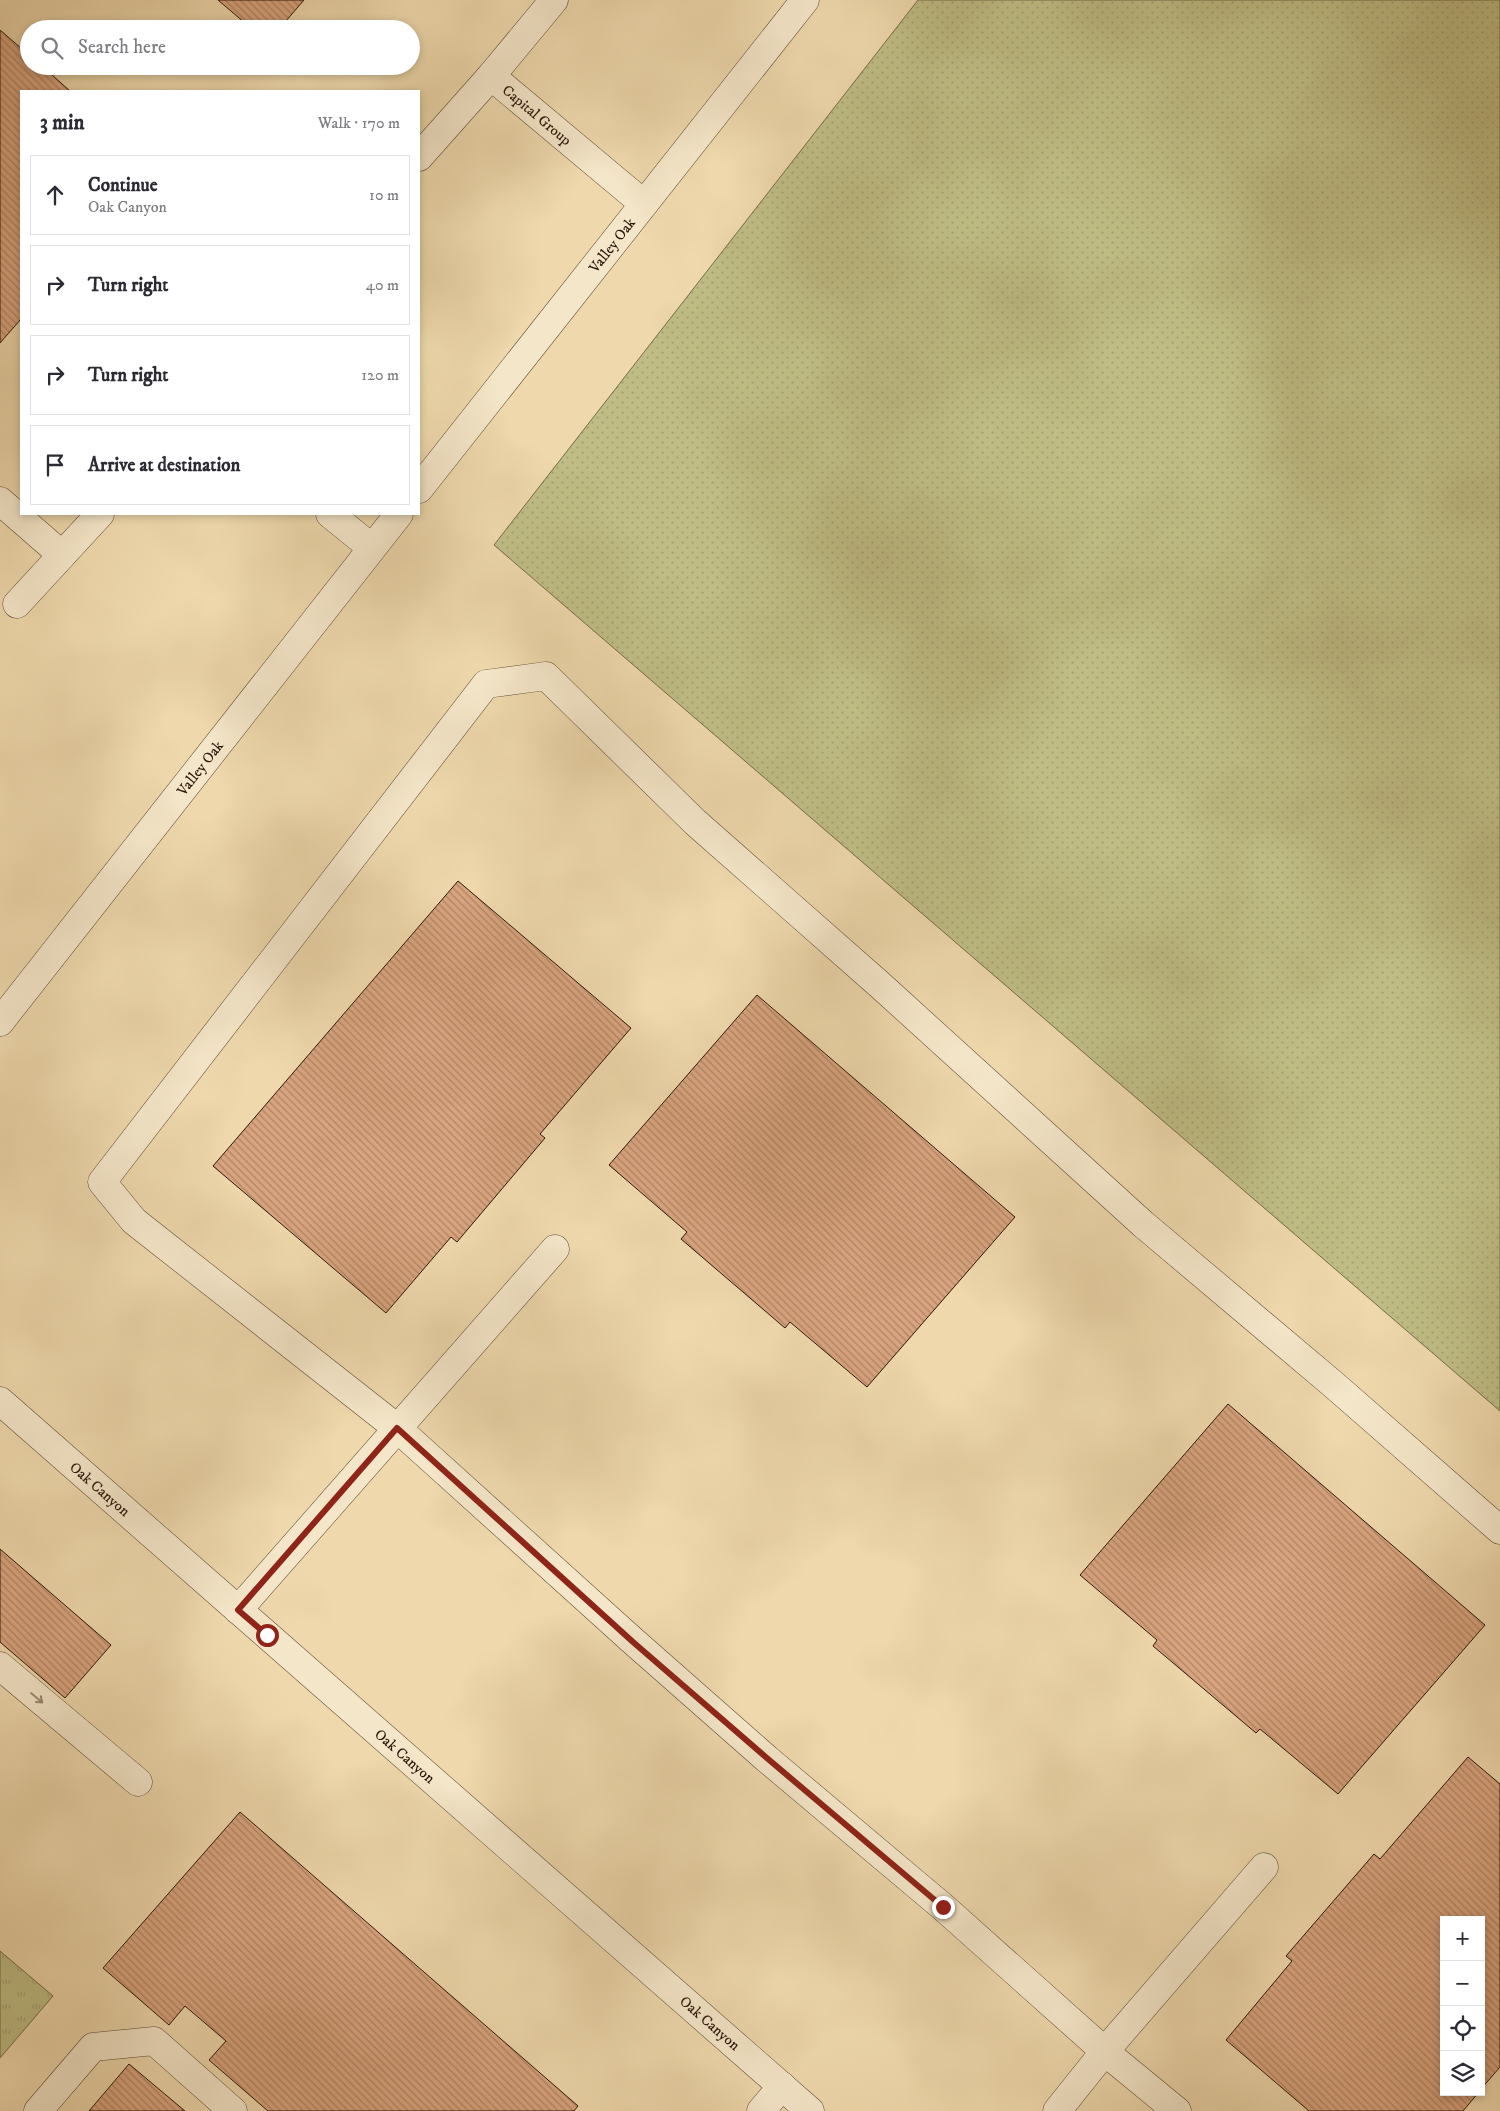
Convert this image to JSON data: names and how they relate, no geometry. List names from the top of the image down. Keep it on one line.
{"streets":{"street":["Capital Group","Valley Oak","Oak Canyon"]},"crossings":[["Capital Group","Valley Oak"]],"page":{"search":"Search here","heading":["3 min","Walk · 170 m"],"list":[["Continue","Oak Canyon","10 m"],["Turn right","40 m"],["Turn right","120 m"],"Arrive at destination"],"map_buttons":["+","−"]}}
